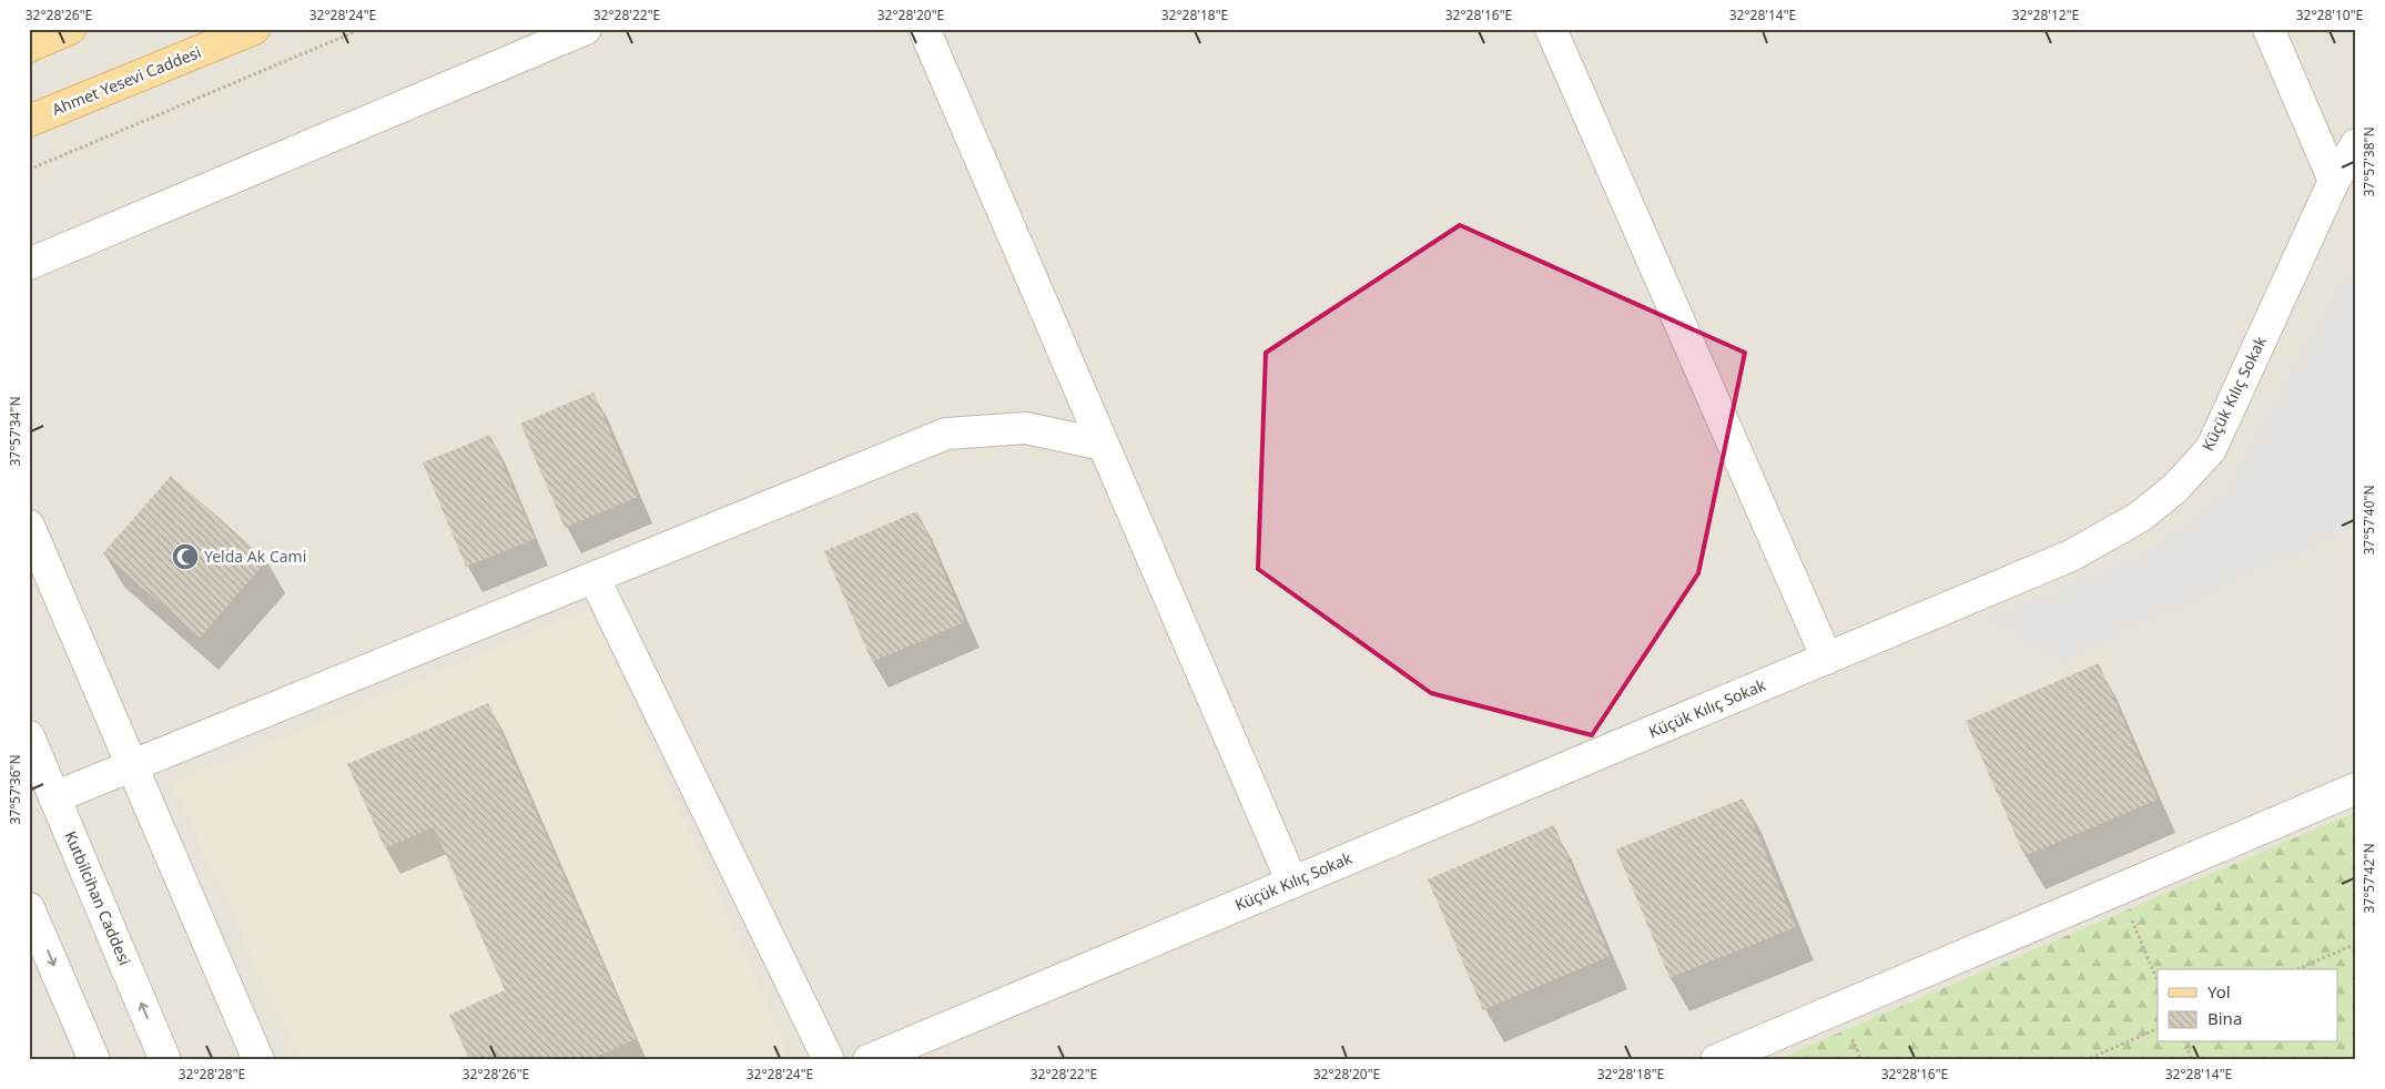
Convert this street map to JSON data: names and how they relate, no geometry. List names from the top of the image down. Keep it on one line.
{"streets":{"main road":["Ahmet Yesevi Caddesi"],"street":["Küçük Kılıç Sokak","Kutbilcihan Caddesi"]},"places":{"mosque":["Yelda Ak Cami"]},"legend":["Yol","Bina"],"coordinates":["32°28'26\"E","32°28'24\"E","32°28'22\"E","32°28'20\"E","32°28'18\"E","32°28'16\"E","32°28'14\"E","32°28'12\"E","32°28'10\"E","37°57'38\"N","37°57'34\"N","37°57'40\"N","37°57'36\"N","37°57'42\"N","32°28'28\"E"]}
